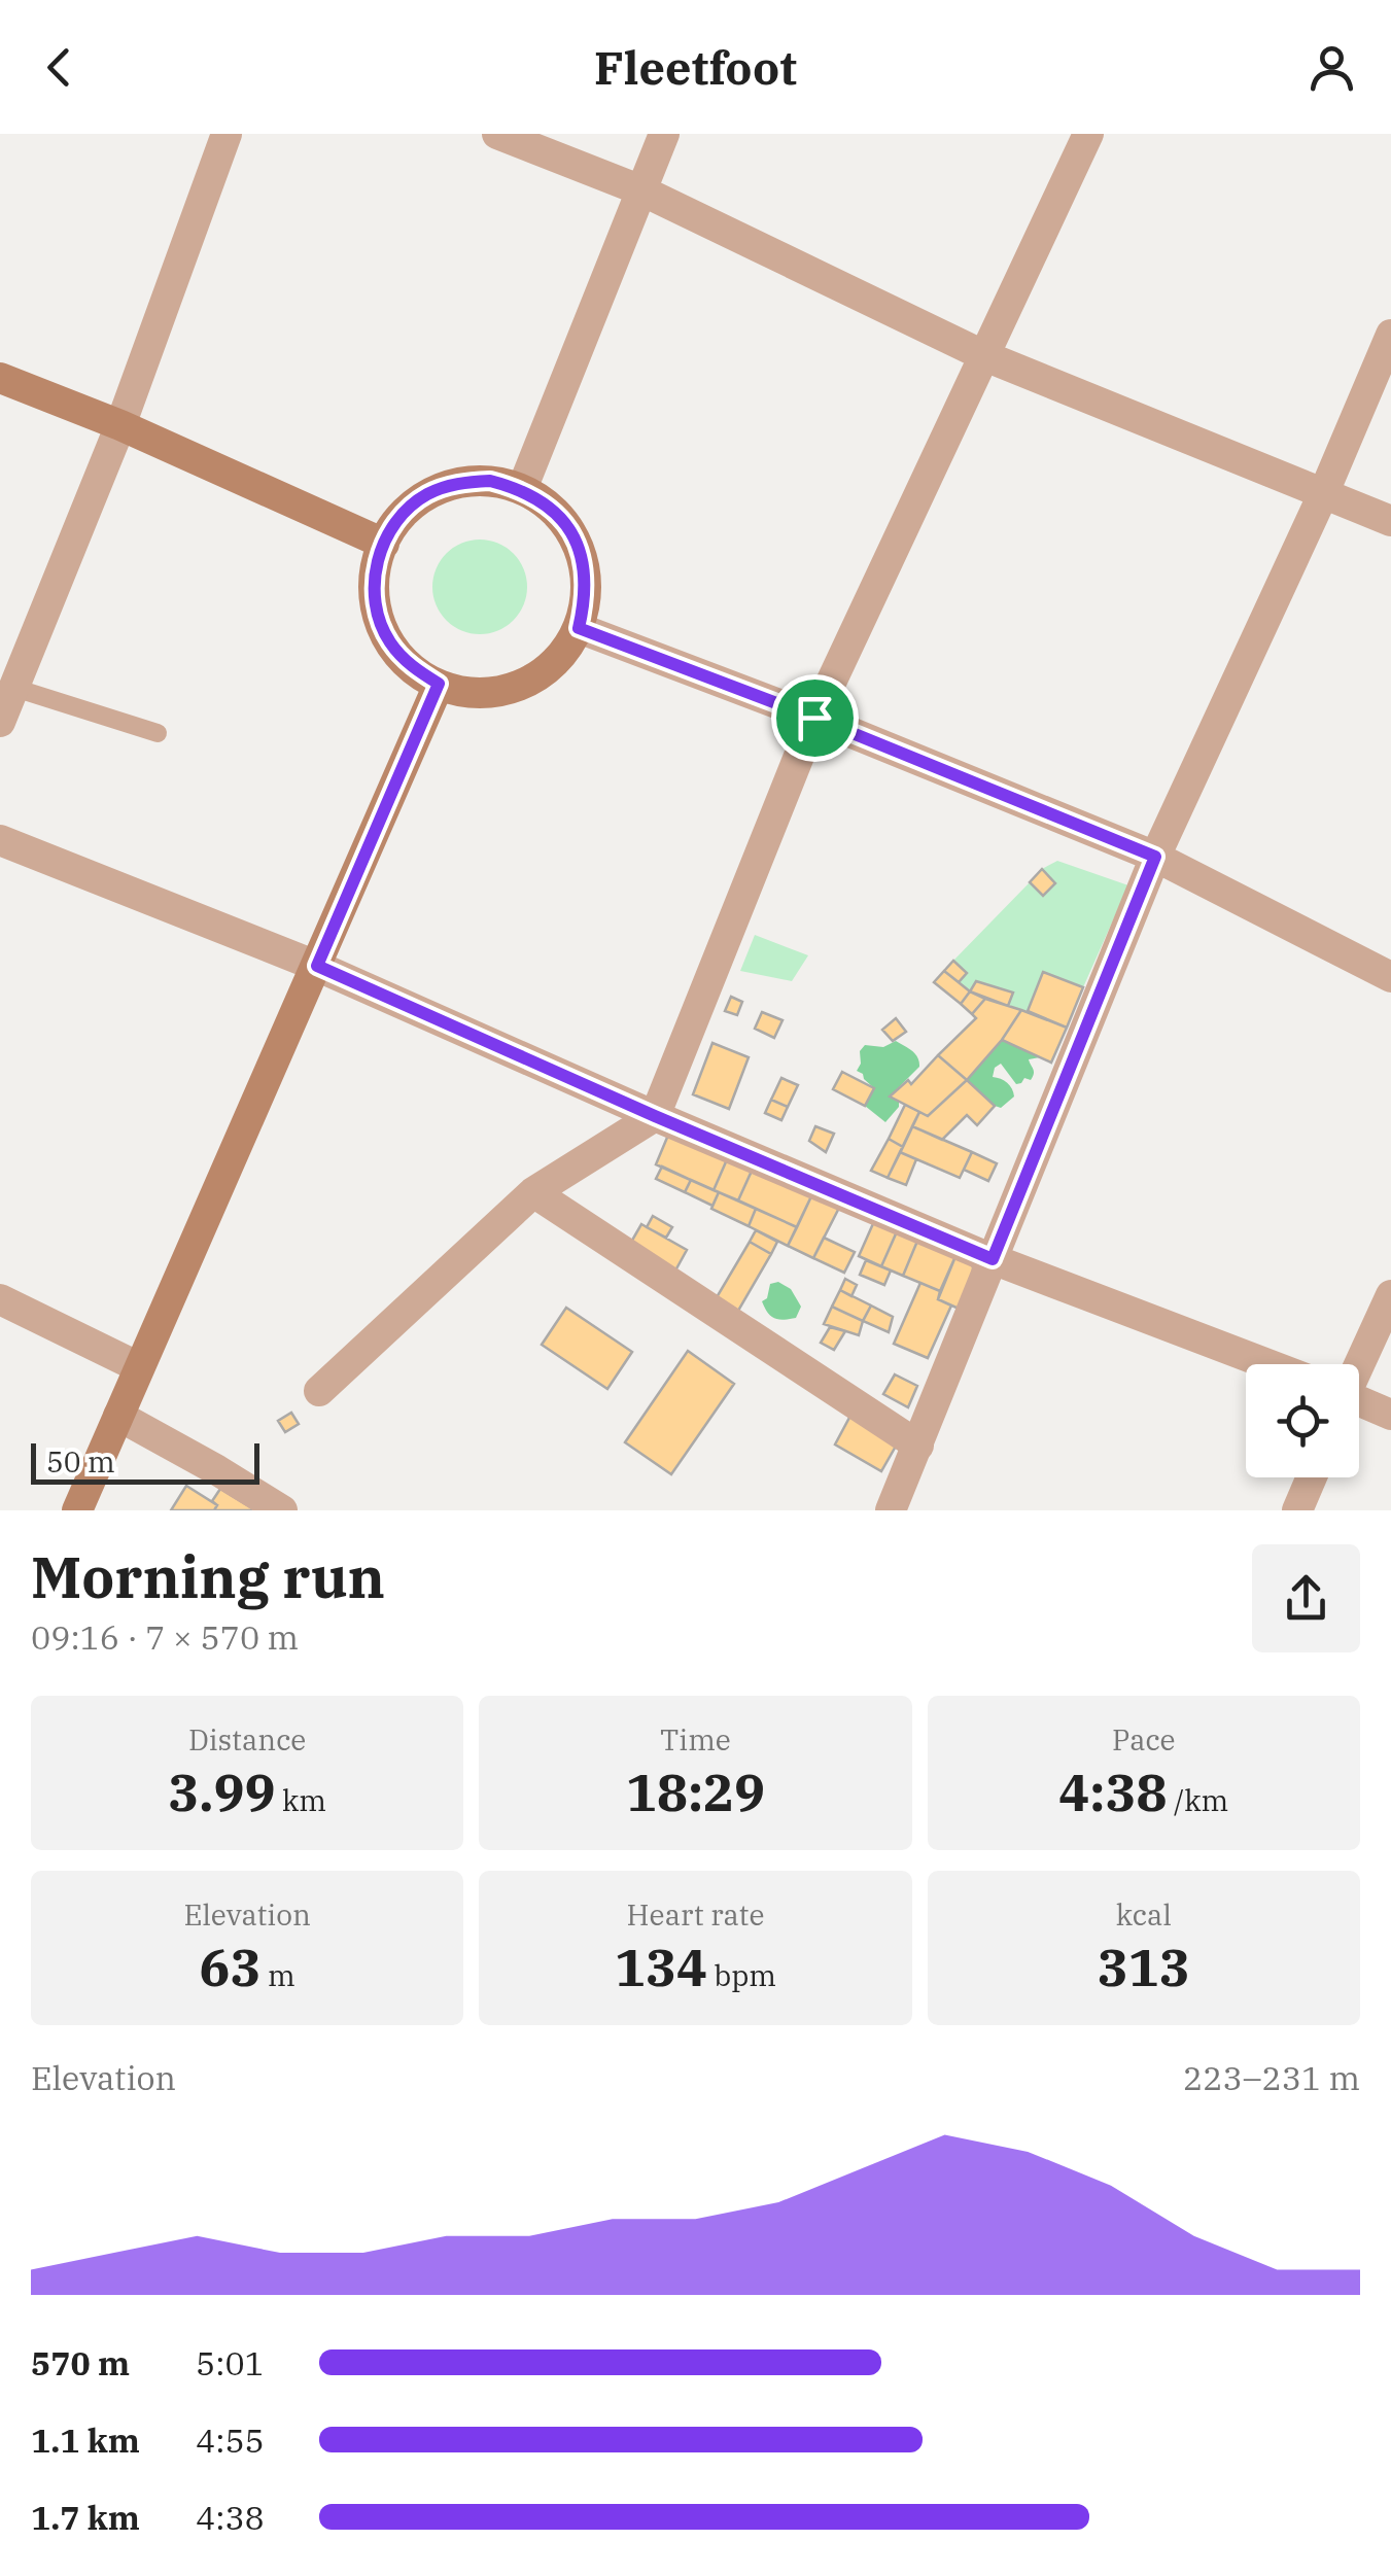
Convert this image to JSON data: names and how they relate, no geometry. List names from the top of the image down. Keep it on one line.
{"scale_bar":"50 m","page":{"header":"Fleetfoot","scale":"50 m","heading":["Morning run","09:16 · 7 × 570 m"],"stats":[["Distance","3.99 km"],["Time","18:29"],["Pace","4:38 /km"],["Elevation","63 m"],["Heart rate","134 bpm"],["kcal","313"]],"chart":["Elevation","223–231 m"],"list":[{"name":"570 m","note":"5:01"},{"name":"1.1 km","note":"4:55"},{"name":"1.7 km","note":"4:38"}]}}
